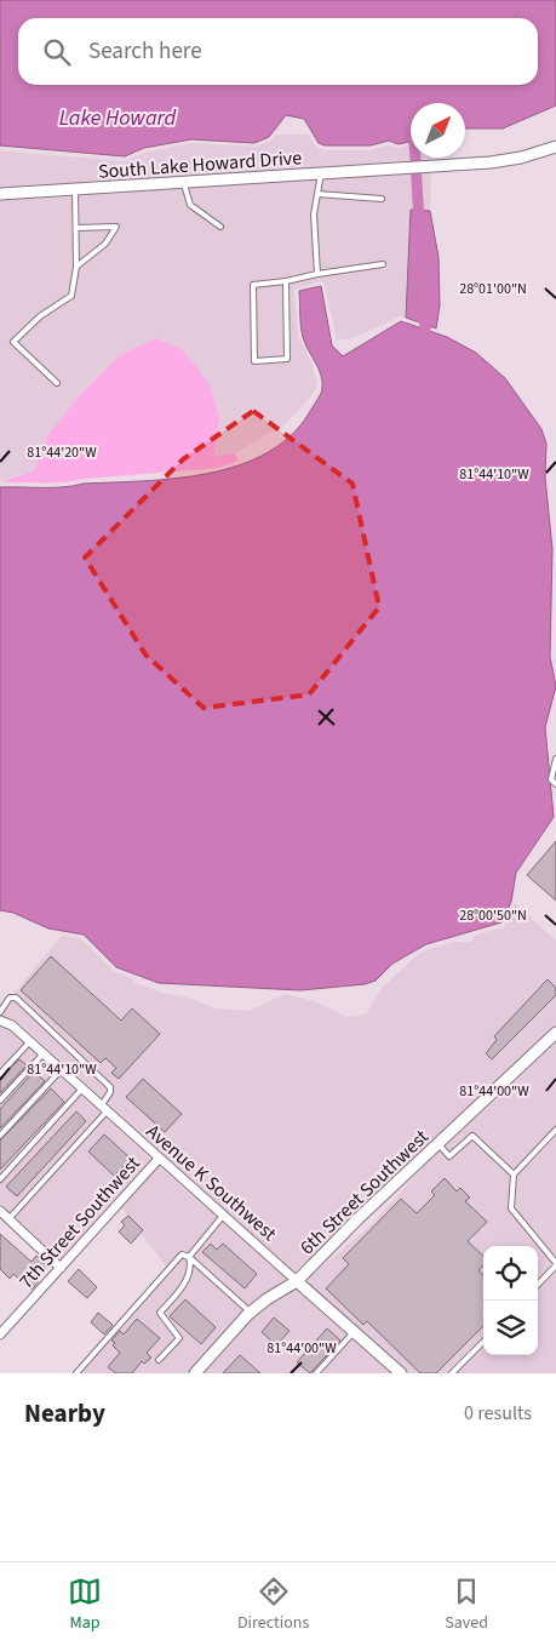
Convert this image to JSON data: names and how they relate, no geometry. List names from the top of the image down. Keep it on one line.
{"streets":{"street":["South Lake Howard Drive","Avenue K Southwest","6th Street Southwest","7th Street Southwest"]},"crossings":[["Avenue K Southwest","6th Street Southwest"],["Avenue K Southwest","7th Street Southwest"]],"water":["Lake Howard"],"north":"top right","page":{"search":"Search here","heading":["Nearby","0 results"],"nav":["Map","Directions","Saved"]},"coordinates":["28°01'00\"N","81°44'20\"W","81°44'10\"W","28°00'50\"N","81°44'00\"W"]}
